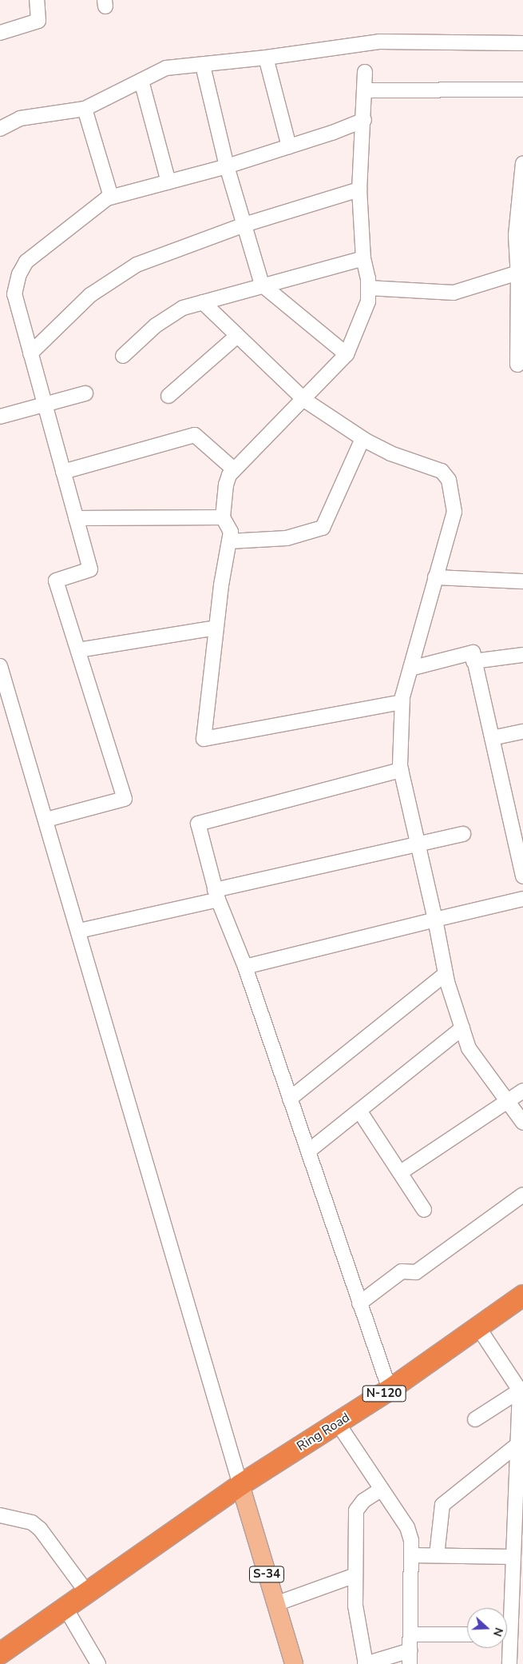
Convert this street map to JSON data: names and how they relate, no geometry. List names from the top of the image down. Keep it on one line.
{"streets":{"highway":["N-120","Ring Road"],"main road":["S-34"]},"crossings":[["N-120","Ring Road"],["N-120","S-34"],["Ring Road","S-34"]],"north":"right"}
